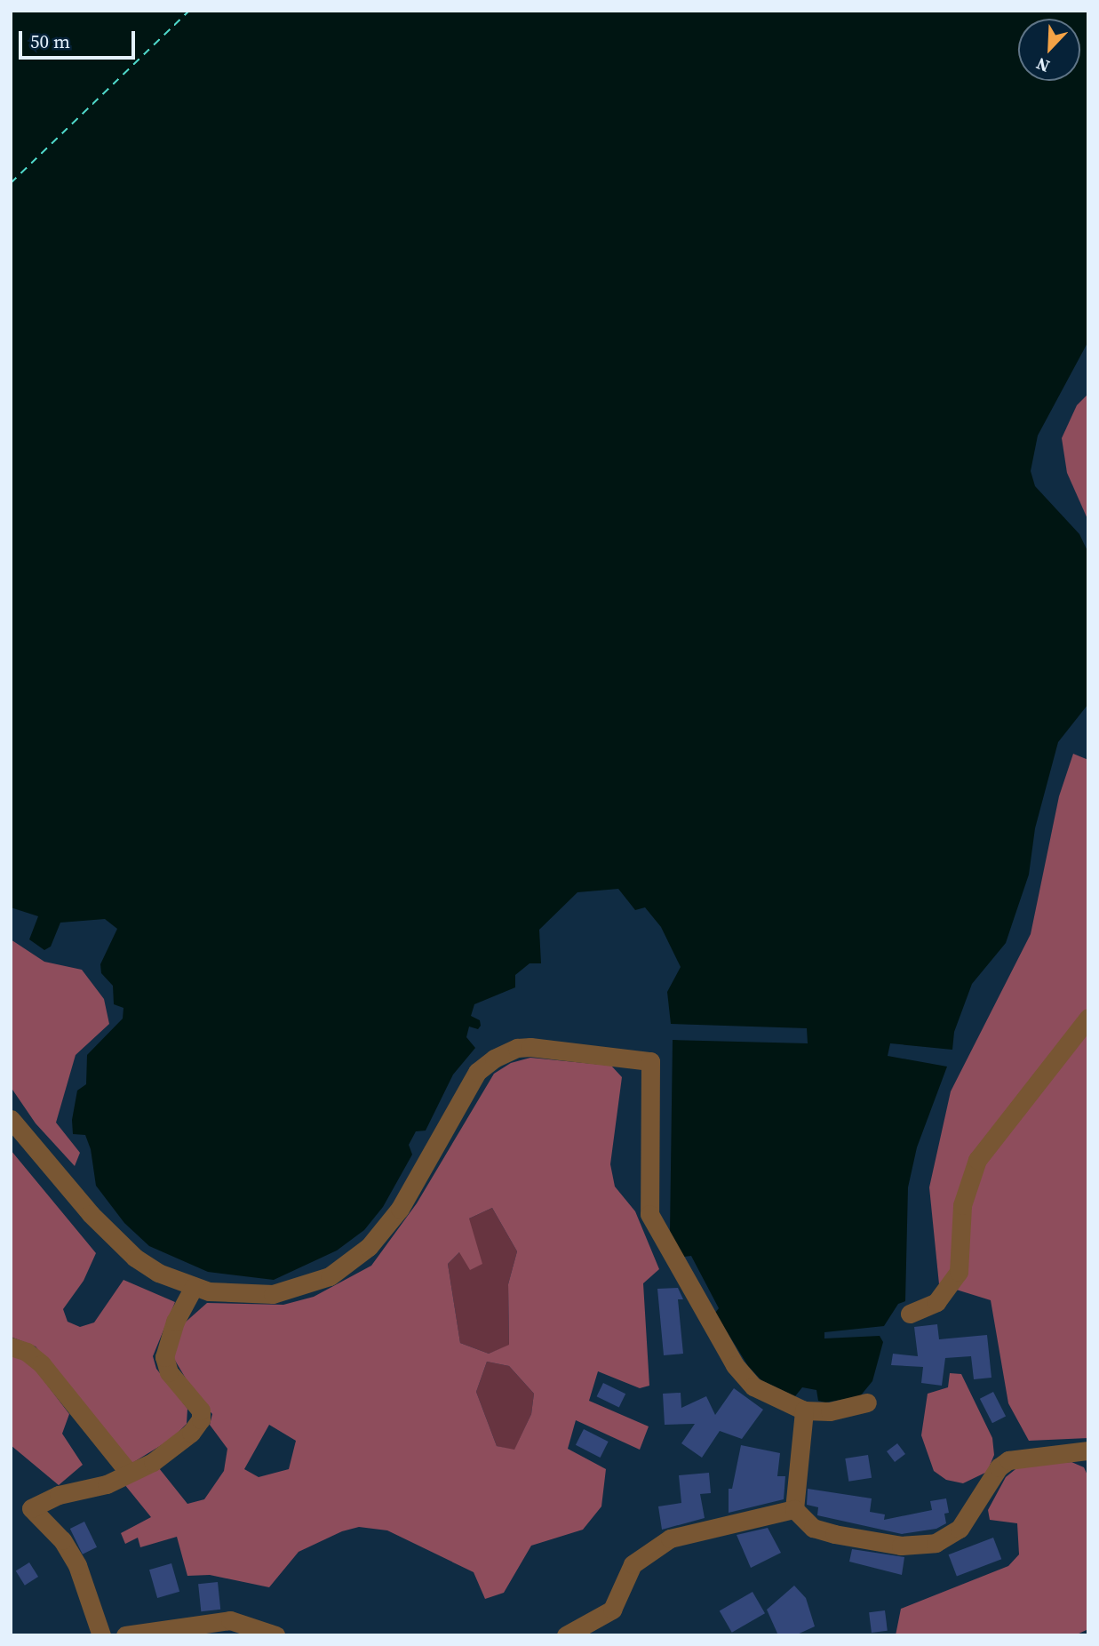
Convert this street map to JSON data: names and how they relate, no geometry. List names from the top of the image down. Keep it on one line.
{"scale_bar":"50 m","north":"bottom left"}
